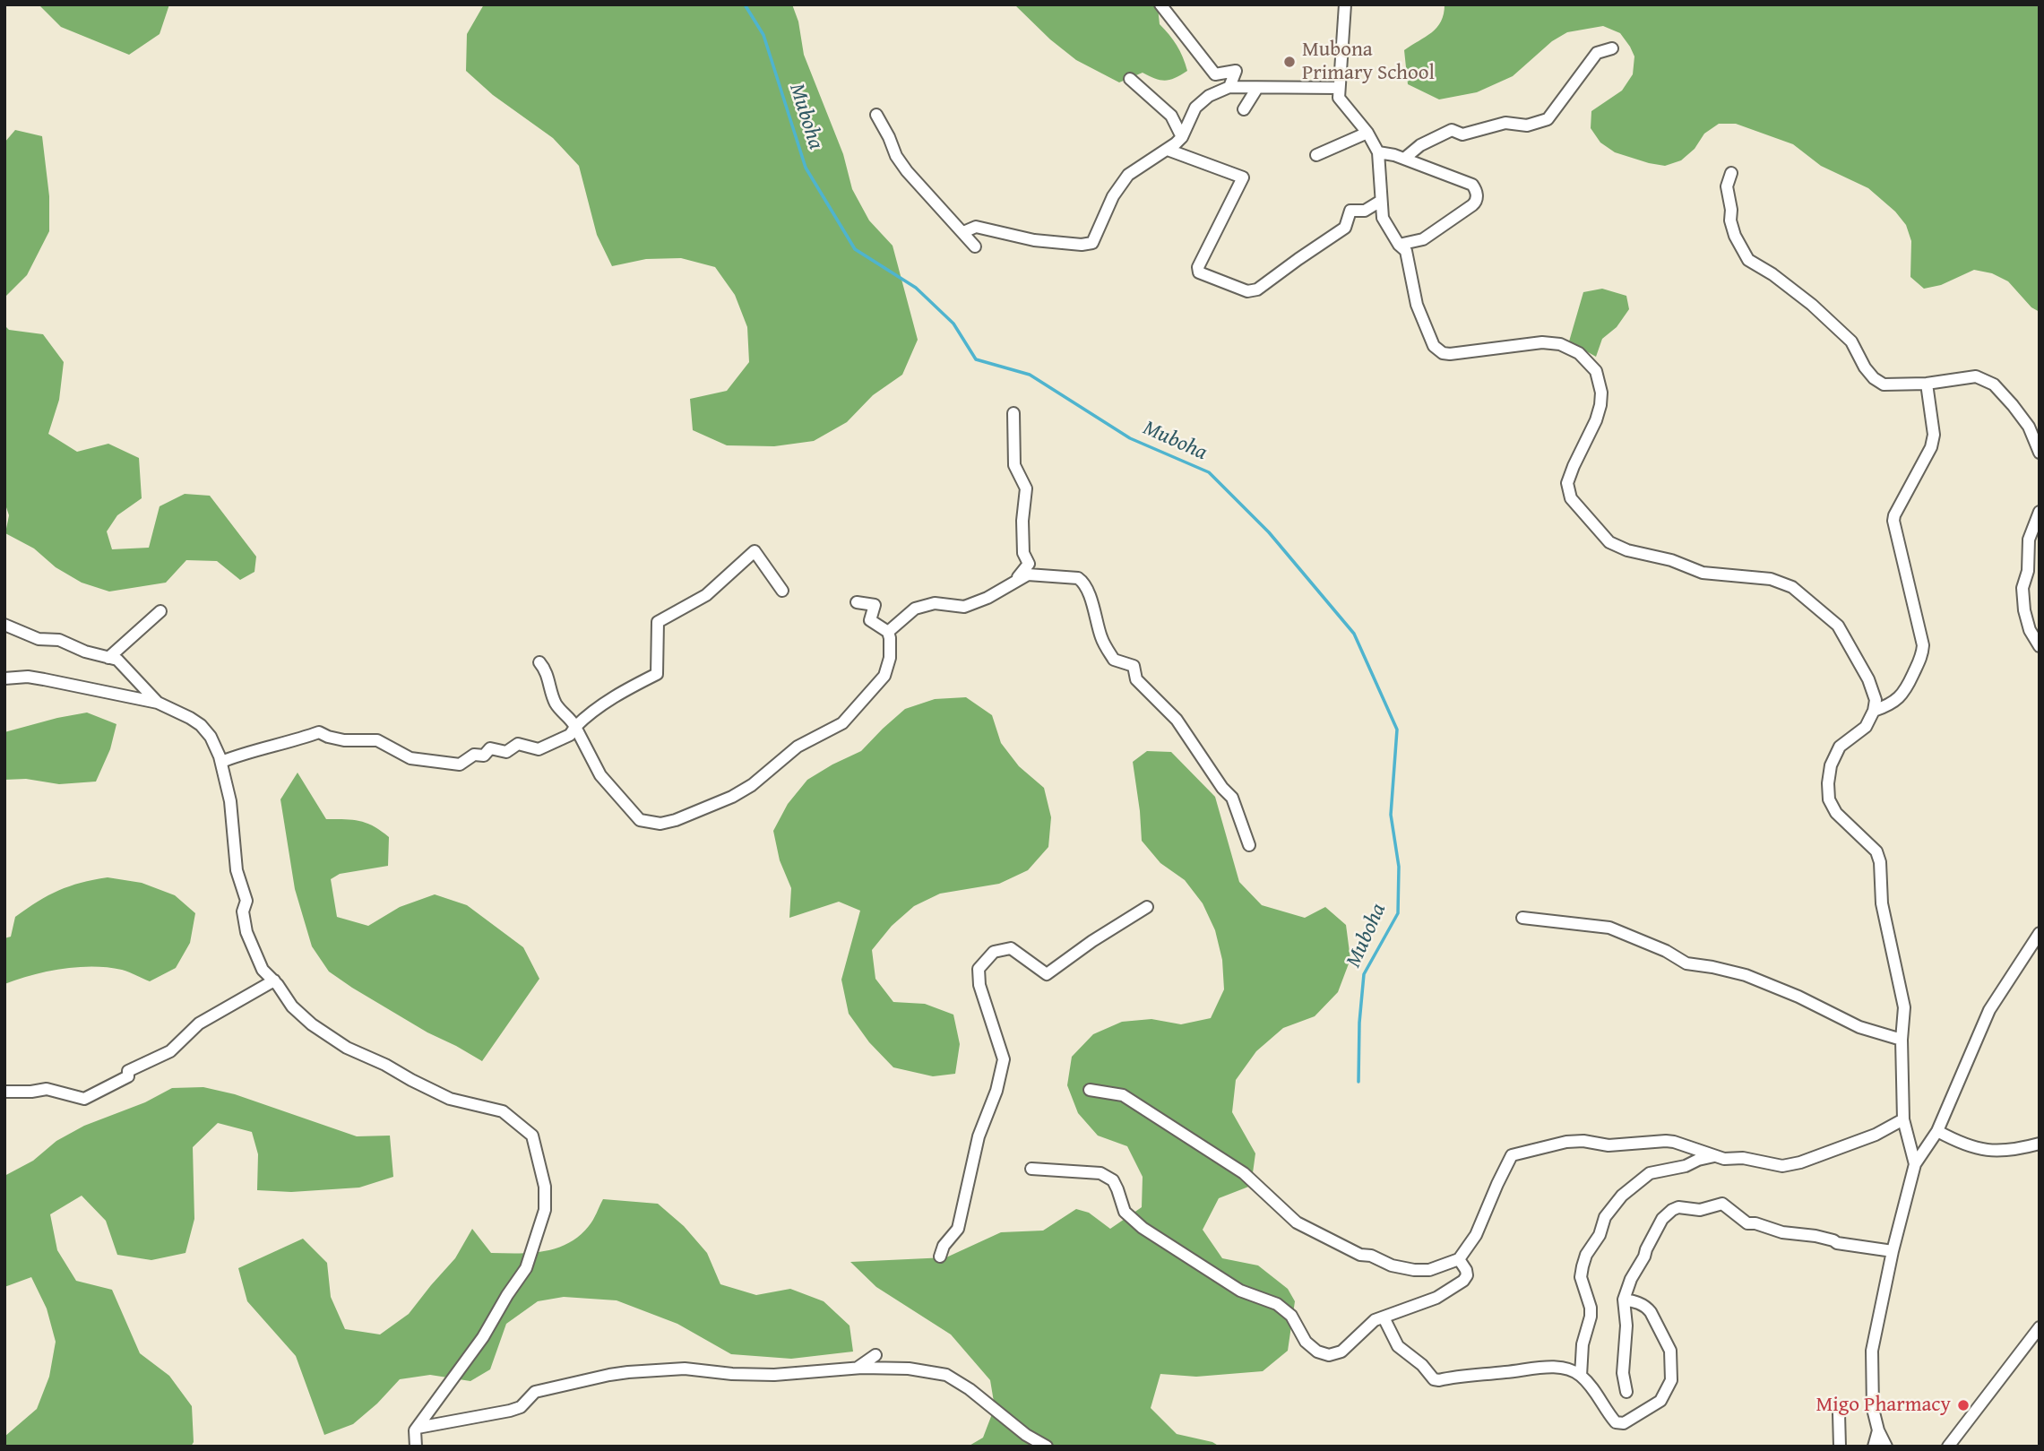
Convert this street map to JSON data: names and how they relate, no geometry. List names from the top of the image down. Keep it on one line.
{"water":["Muboha"],"places":["Mubona Primary School","Migo Pharmacy"]}
